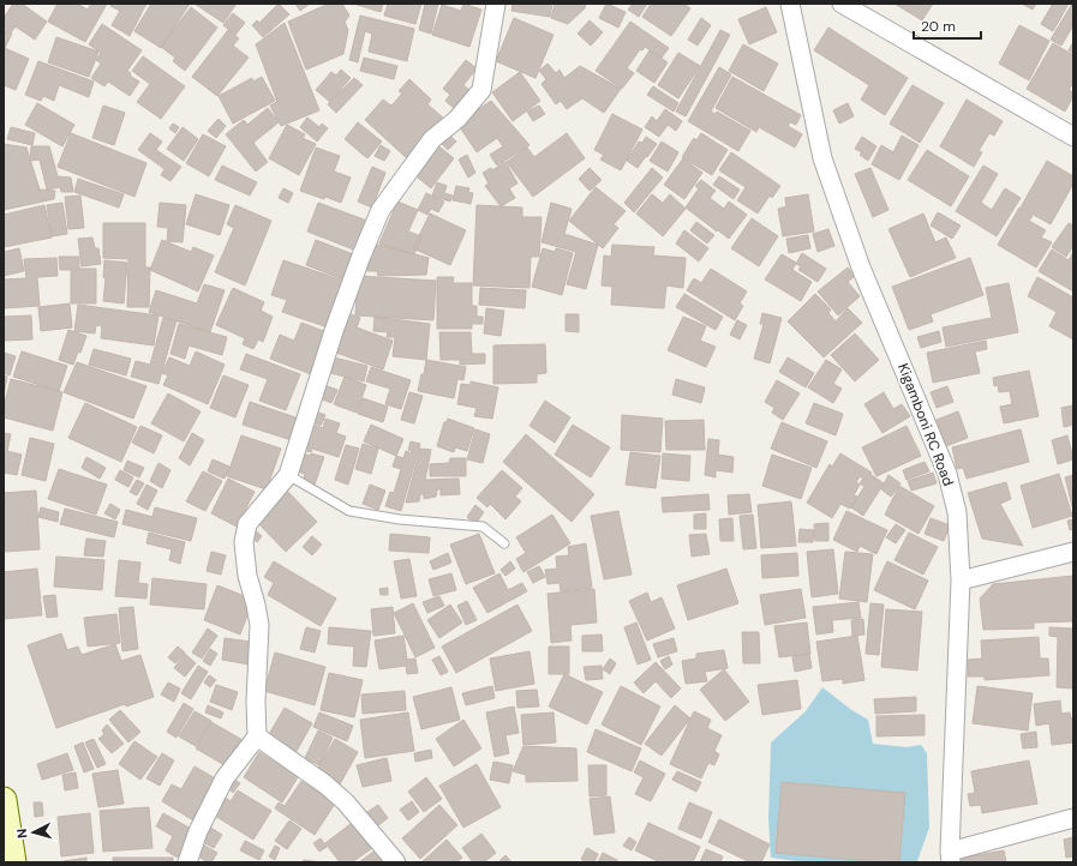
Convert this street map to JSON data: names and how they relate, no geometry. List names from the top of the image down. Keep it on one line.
{"streets":{"street":["Kigamboni RC Road"]},"scale_bar":"20 m","north":"left"}
